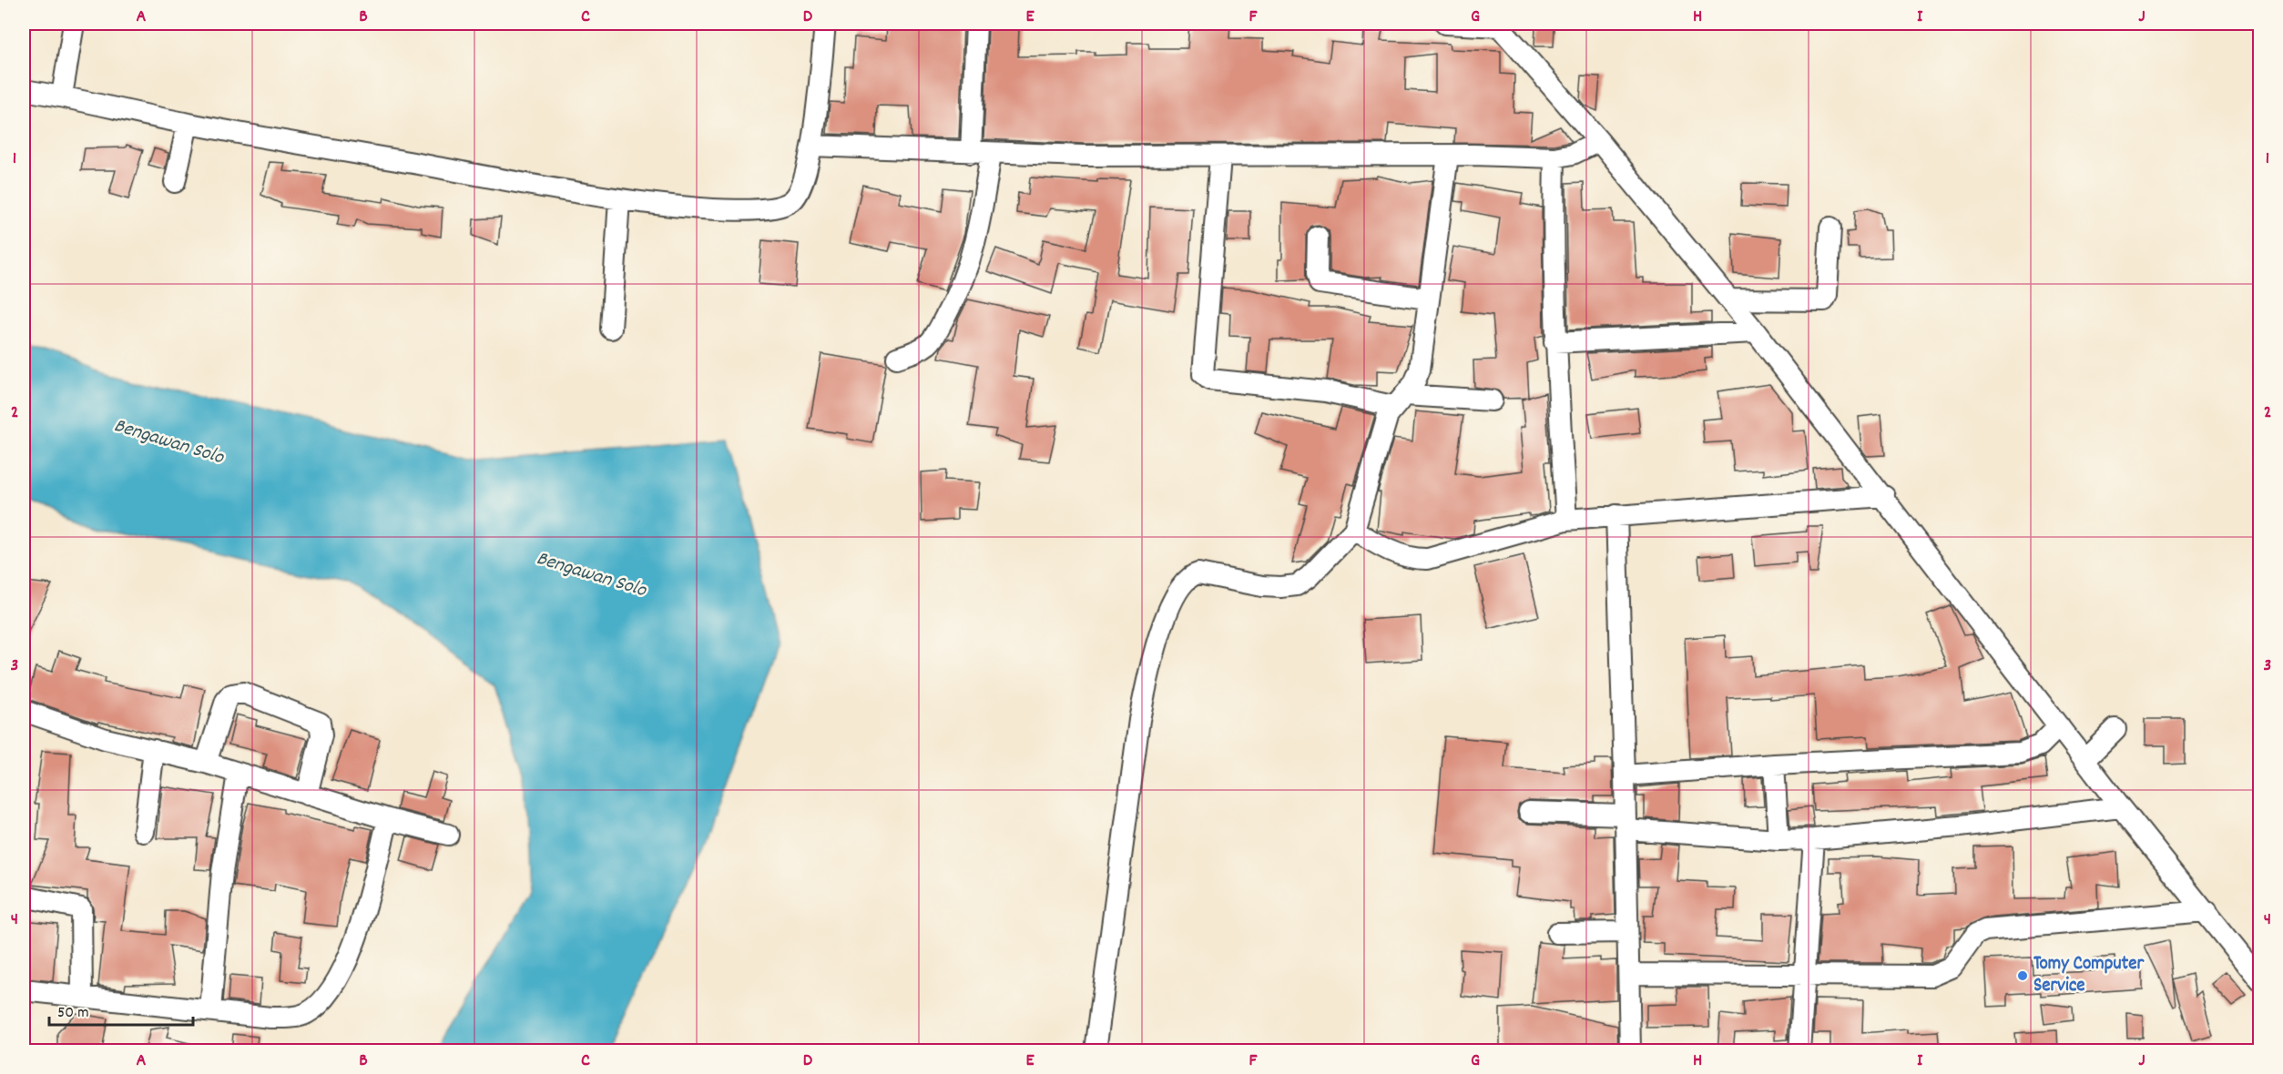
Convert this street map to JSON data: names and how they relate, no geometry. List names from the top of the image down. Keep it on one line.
{"water":["Bengawan Solo"],"places":["Tomy Computer Service"],"scale_bar":"50 m","grid":{"columns":["A","B","C","D","E","F","G","H","I","J"],"rows":["1","2","3","4"]}}
